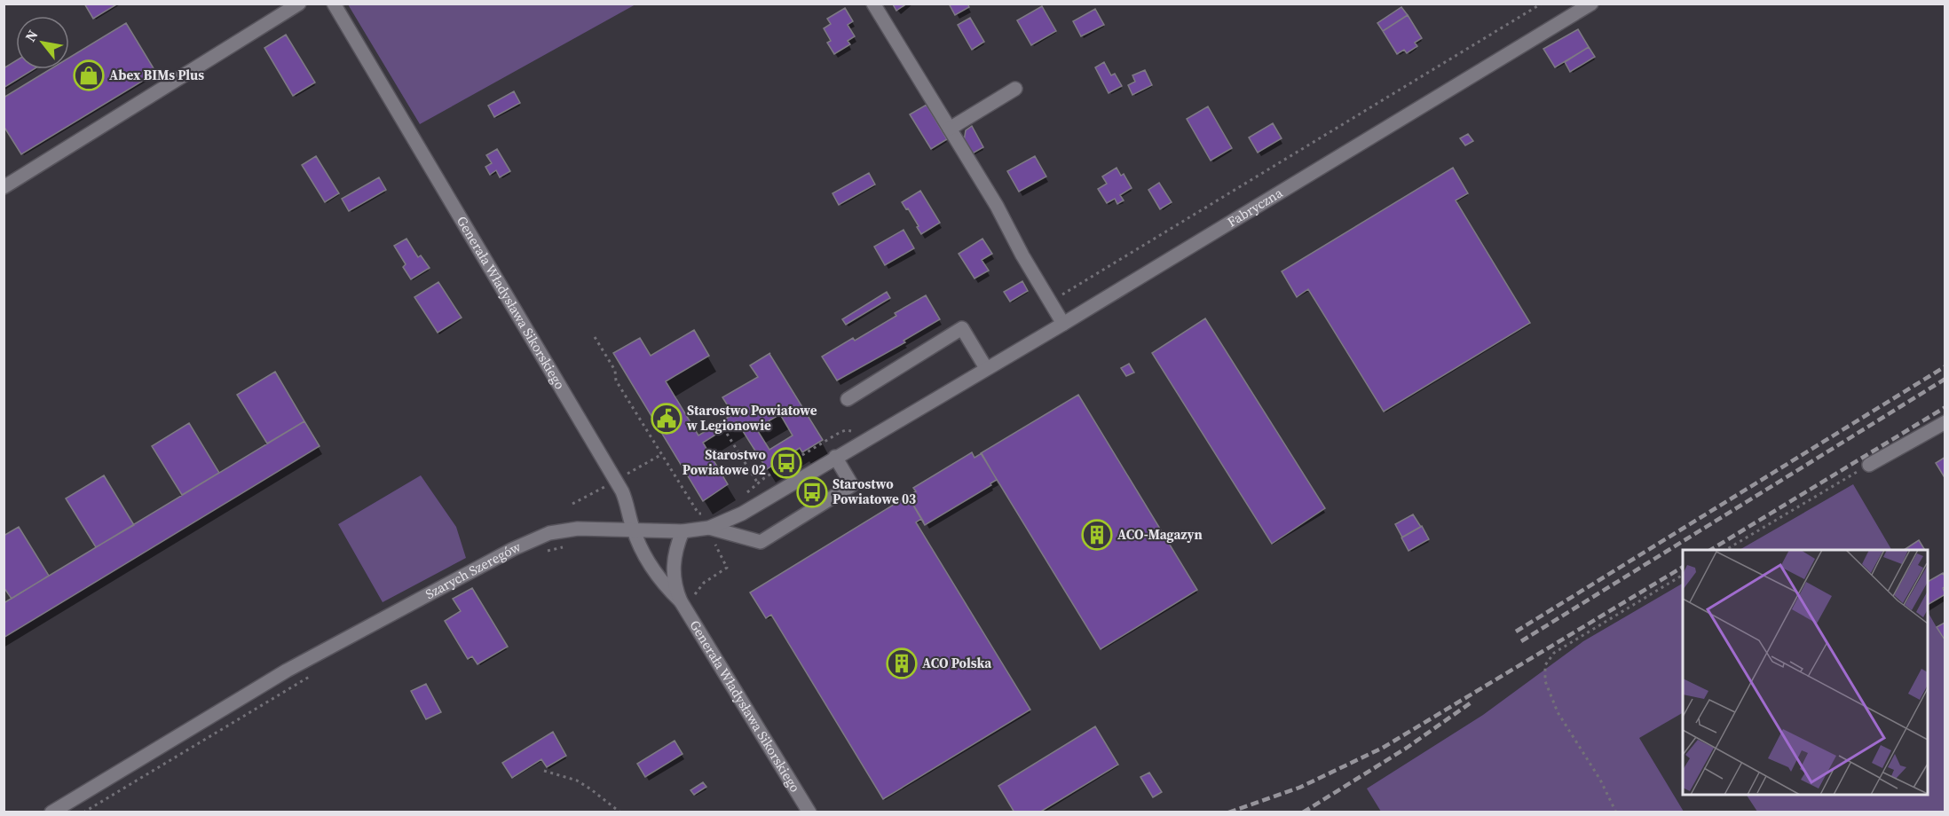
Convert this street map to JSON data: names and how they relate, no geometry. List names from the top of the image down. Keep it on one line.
{"streets":{"street":["Fabryczna","Generała Władysława Sikorskiego","Szarych Szeregów"]},"crossings":[["Fabryczna","Szarych Szeregów"],["Generała Władysława Sikorskiego","Szarych Szeregów"]],"places":{"shop":["Abex BIMs Plus"],"public building":["Starostwo Powiatowe w Legionowie"],"bus stop":["Starostwo Powiatowe 02","Starostwo Powiatowe 03"],"building":["ACO-Magazyn","ACO Polska"]},"north":"top left"}
